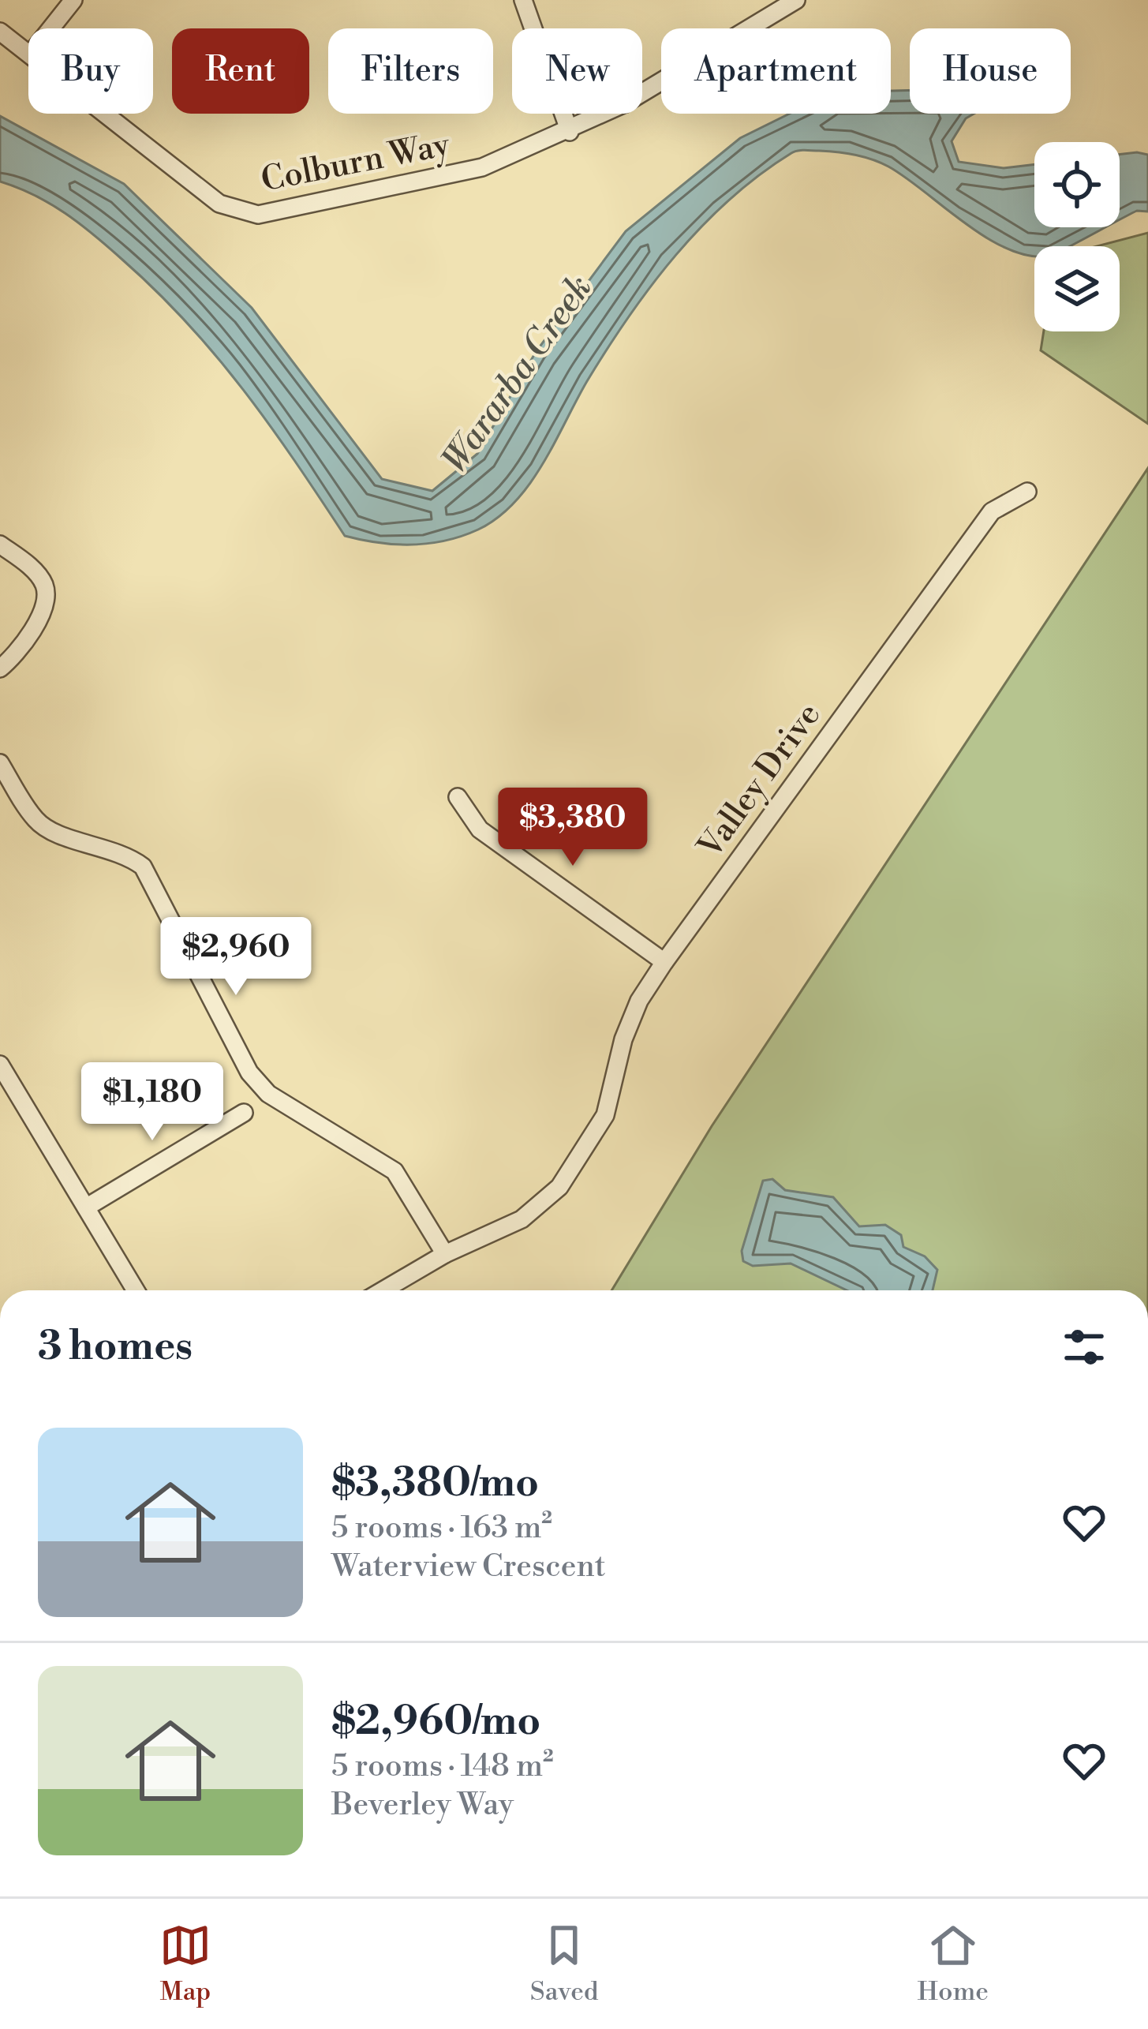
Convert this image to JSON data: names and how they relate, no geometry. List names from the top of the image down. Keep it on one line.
{"streets":{"street":["Colburn Way","Valley Drive"]},"water":["Wararba Creek"],"page":{"chip":["Buy","Rent","Filters","New","Apartment","House"],"price":["$3,380","$2,960","$1,180"],"heading":"3 homes","list":[{"name":"$3,380/mo","note":"5 rooms · 163 m² · Waterview Crescent"},{"name":"$2,960/mo","note":"5 rooms · 148 m² · Beverley Way"}],"tabs":["Map","Saved","Home"]}}
